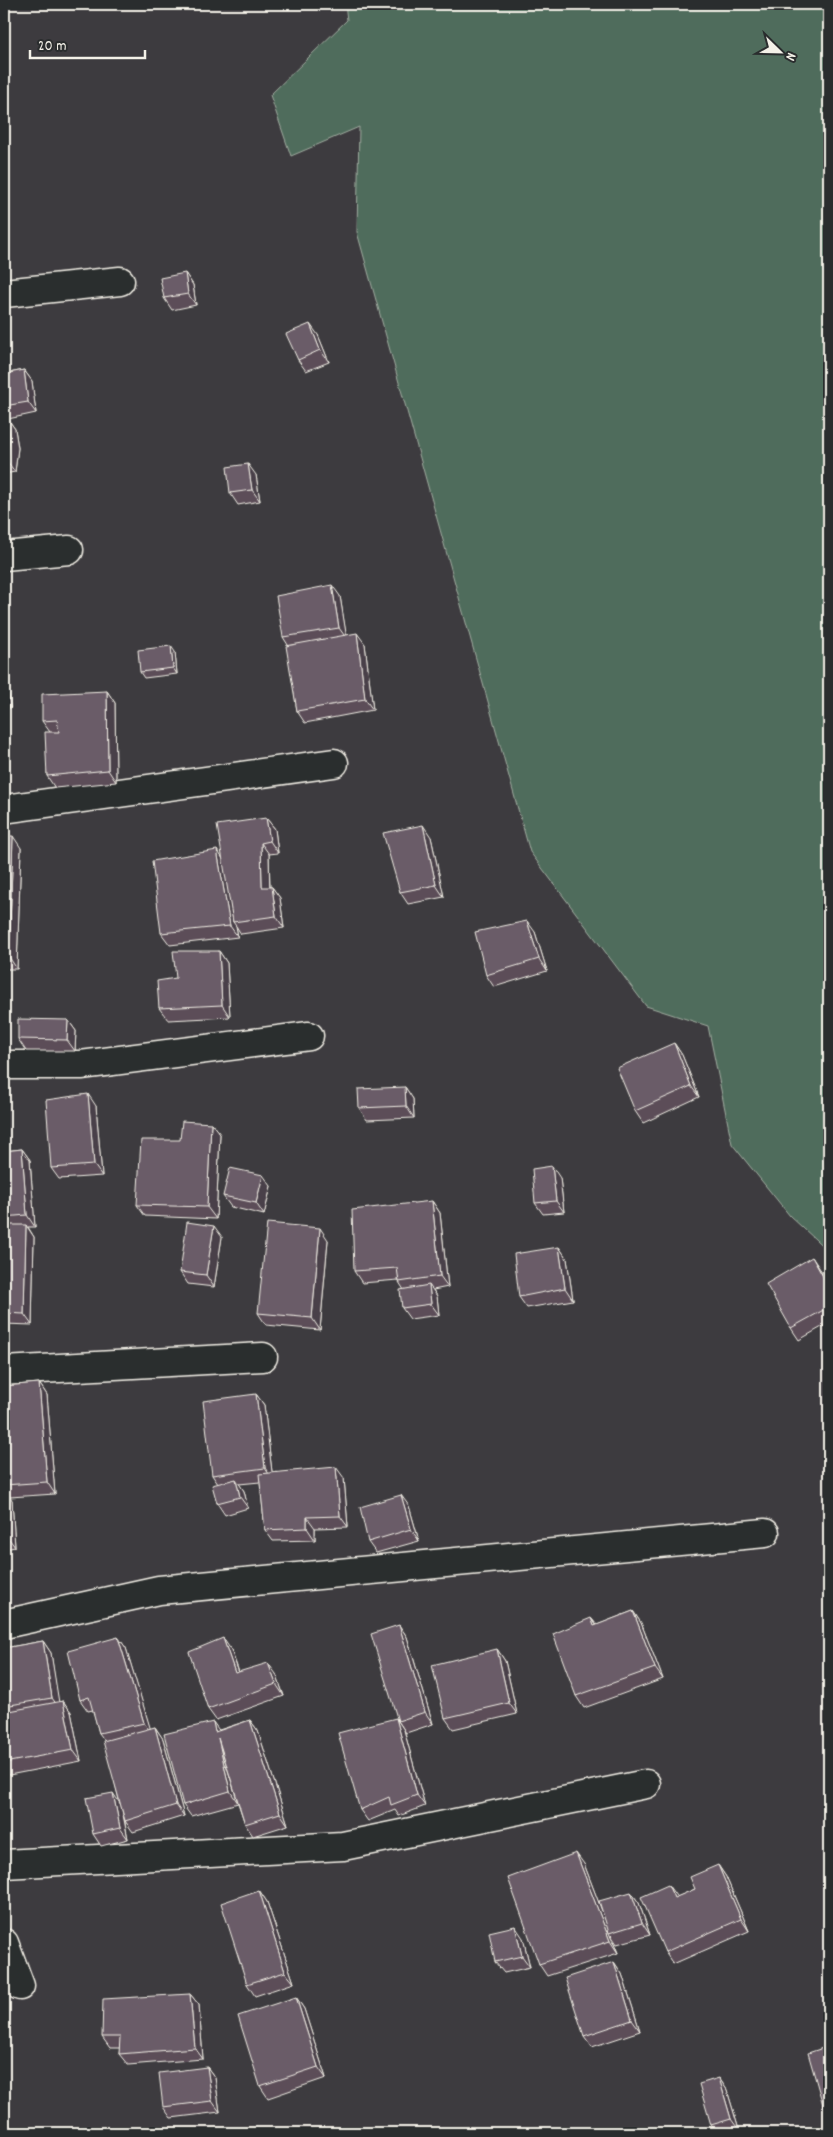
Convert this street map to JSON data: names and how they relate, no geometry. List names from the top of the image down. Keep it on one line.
{"scale_bar":"20 m","north":"bottom right"}
